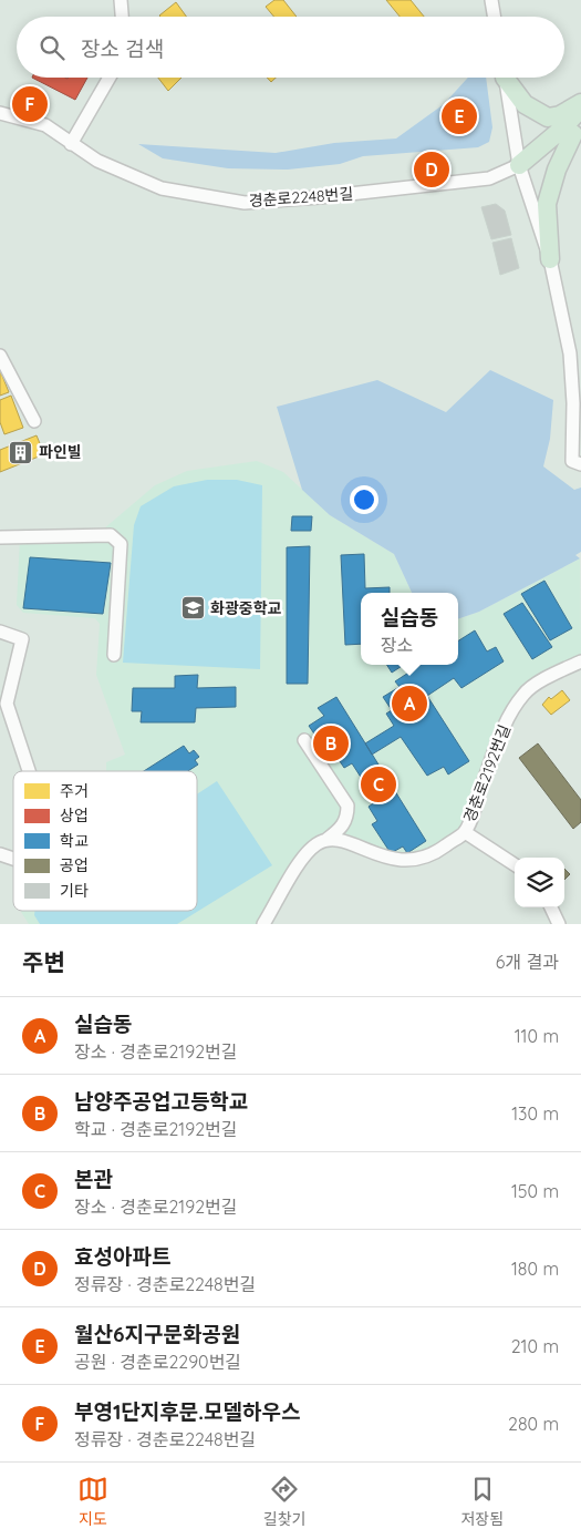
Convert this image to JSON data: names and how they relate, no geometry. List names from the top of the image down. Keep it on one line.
{"streets":{"street":["경춘로2248번길","경춘로2192번길"]},"places":{"building":["파인빌"],"school or university":["화광중학교"]},"legend":["주거","상업","학교","공업","기타"],"page":{"search":"장소 검색","pins":["F","E","D","A","B","C"],"popup":["실습동","장소"],"heading":["주변","6개 결과"],"list":[{"mark":"A","name":"실습동","note":"장소 · 경춘로2192번길","value":"110 m"},{"mark":"B","name":"남양주공업고등학교","note":"학교 · 경춘로2192번길","value":"130 m"},{"mark":"C","name":"본관","note":"장소 · 경춘로2192번길","value":"150 m"},{"mark":"D","name":"효성아파트","note":"정류장 · 경춘로2248번길","value":"180 m"},{"mark":"E","name":"월산6지구문화공원","note":"공원 · 경춘로2290번길","value":"210 m"},{"mark":"F","name":"부영1단지후문.모델하우스","note":"정류장 · 경춘로2248번길","value":"280 m"}],"nav":["지도","길찾기","저장됨"]}}
